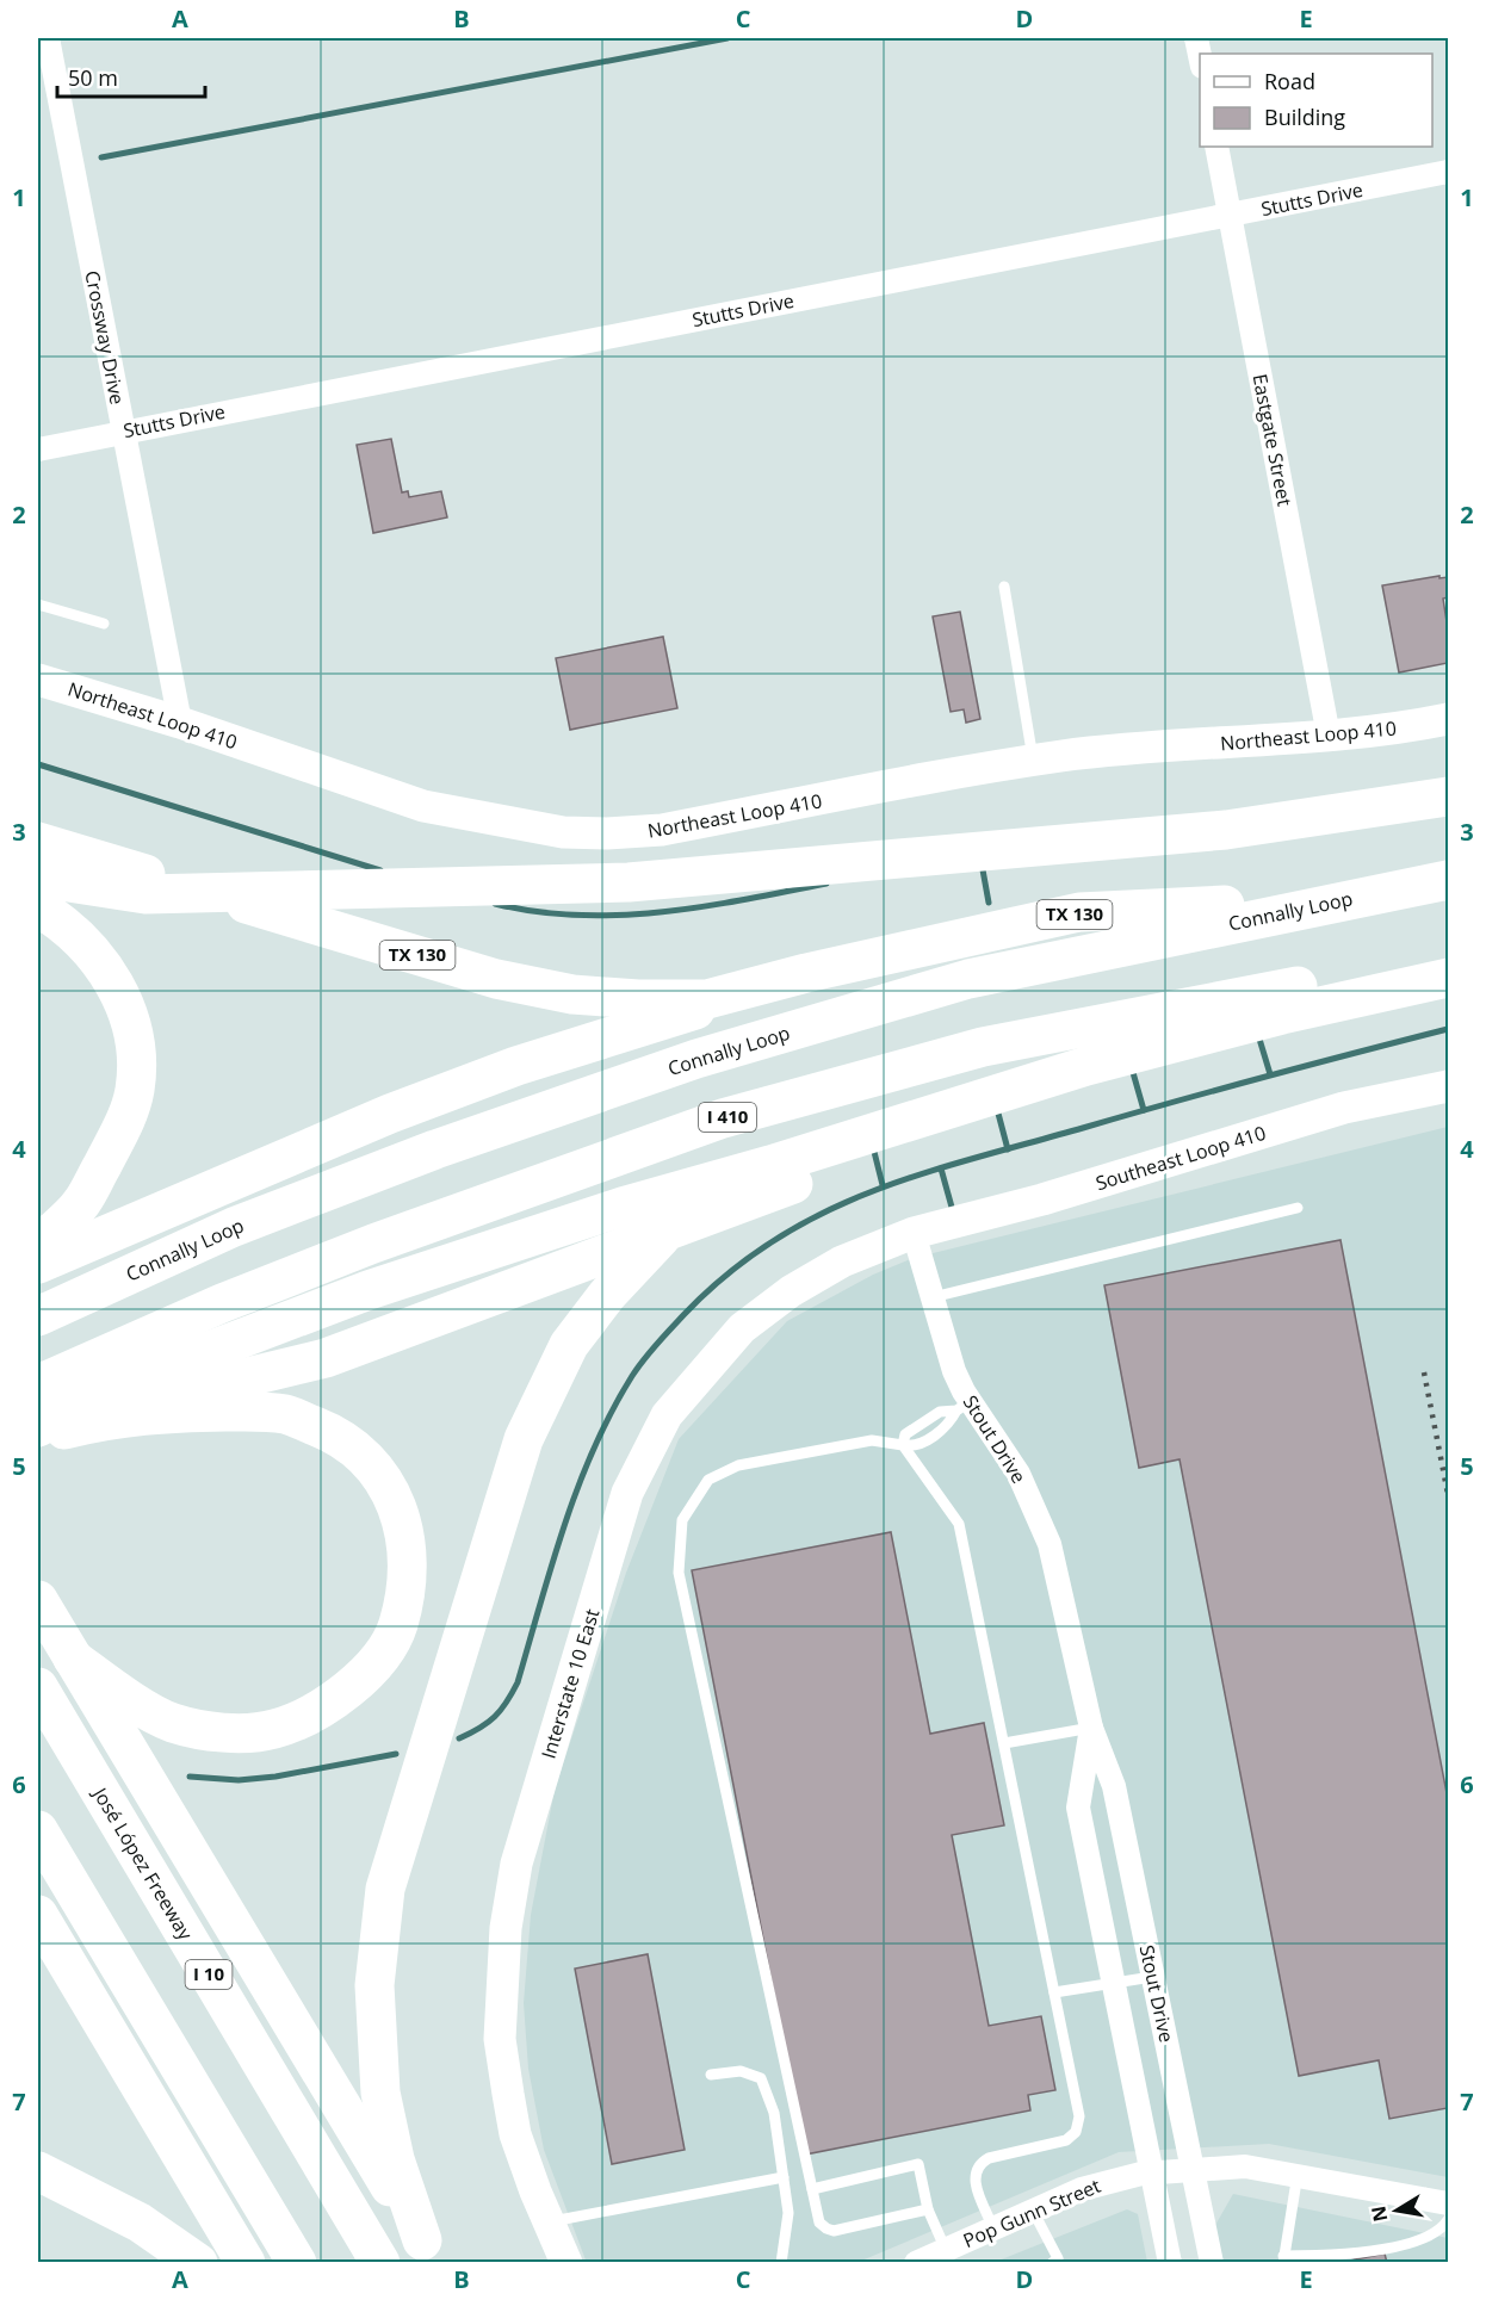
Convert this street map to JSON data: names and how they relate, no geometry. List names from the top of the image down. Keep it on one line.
{"streets":{"highway":["Connally Loop","TX 130","I 410","José López Freeway","I 10"],"main road":["Northeast Loop 410","Southeast Loop 410","Interstate 10 East"],"street":["Stutts Drive","Crossway Drive","Eastgate Street","Stout Drive","Pop Gunn Street"]},"crossings":[["Stutts Drive","Crossway Drive"],["Stutts Drive","Eastgate Street"],["Crossway Drive","Northeast Loop 410"],["Eastgate Street","Northeast Loop 410"],["Connally Loop","TX 130"],["Southeast Loop 410","Stout Drive"],["Southeast Loop 410","Interstate 10 East"],["Stout Drive","Interstate 10 East"],["Stout Drive","Pop Gunn Street"]],"legend":["Road","Building"],"scale_bar":"50 m","north":"left","grid":{"columns":["A","B","C","D","E"],"rows":["1","2","3","4","5","6","7"]}}
